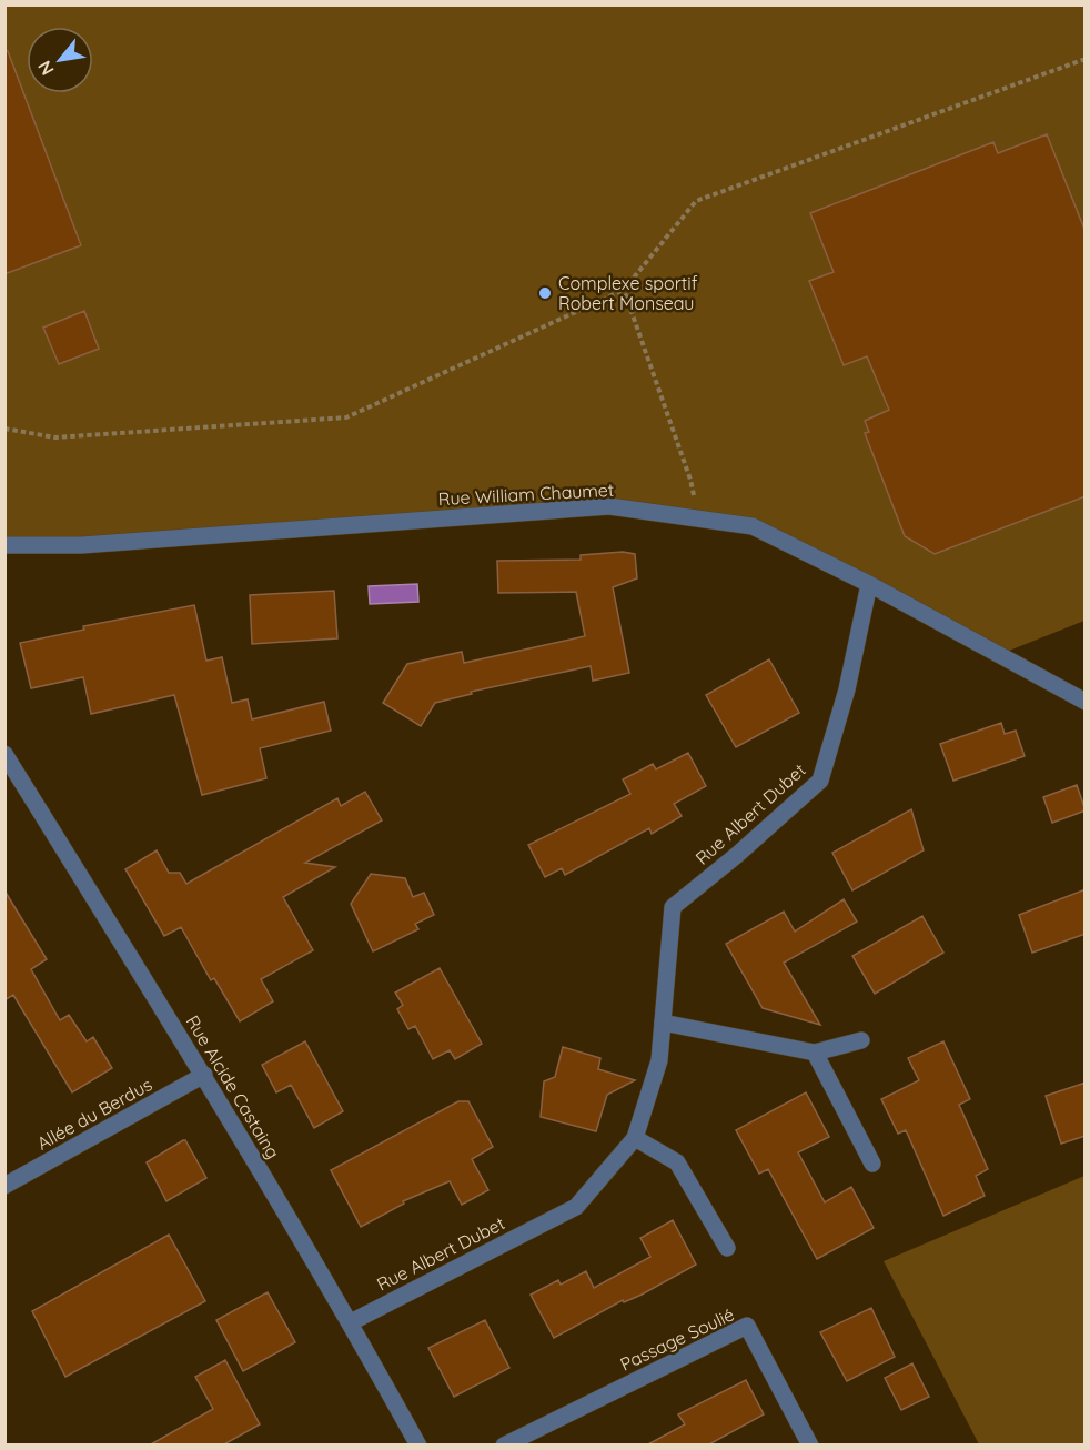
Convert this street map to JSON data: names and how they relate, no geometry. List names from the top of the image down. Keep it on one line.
{"streets":{"street":["Rue William Chaumet","Rue Albert Dubet","Rue Alcide Castaing","Allée du Berdus","Passage Soulié"]},"crossings":[["Rue William Chaumet","Rue Albert Dubet"],["Rue Albert Dubet","Rue Alcide Castaing"],["Rue Alcide Castaing","Allée du Berdus"]],"places":["Complexe sportif Robert Monseau"],"north":"bottom left"}
